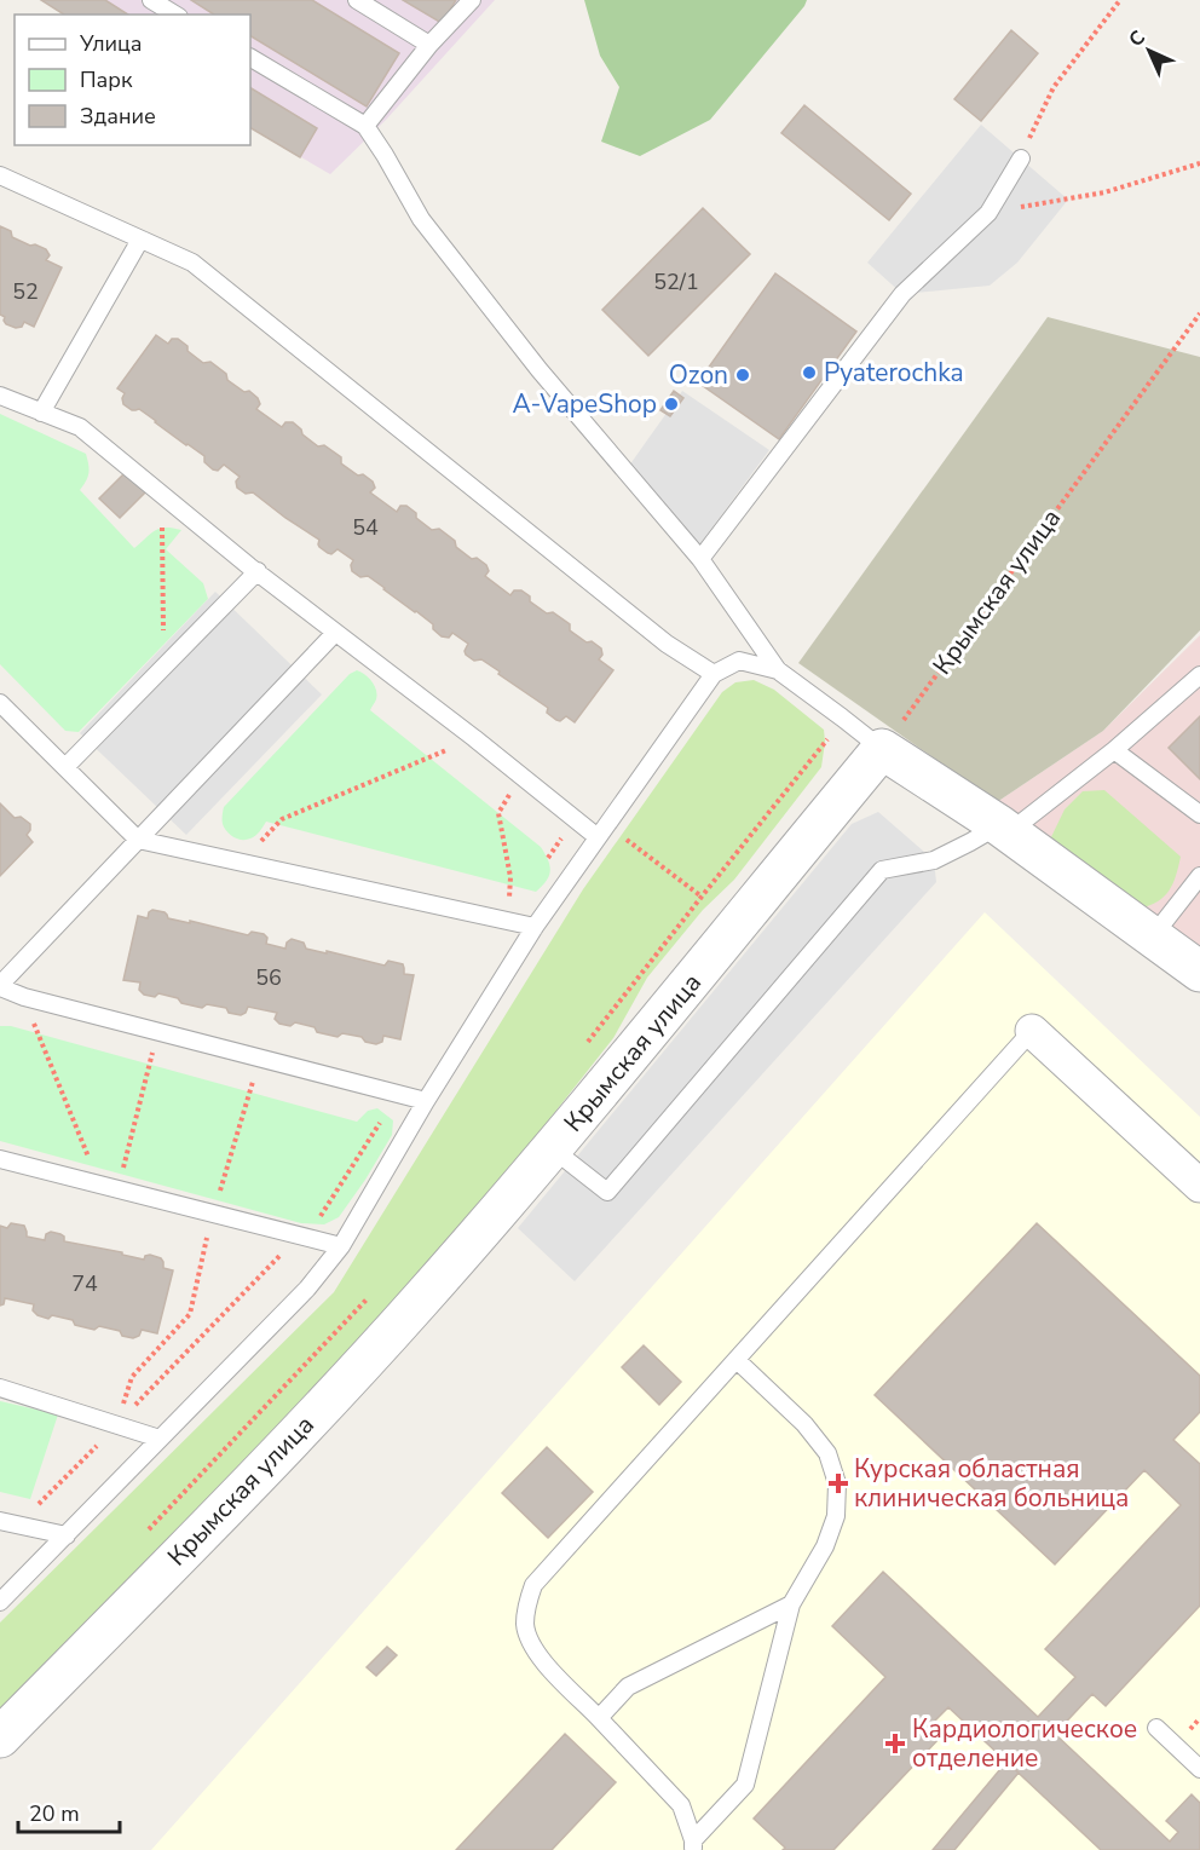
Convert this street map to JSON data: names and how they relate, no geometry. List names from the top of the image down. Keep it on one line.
{"streets":{"street":["Крымская улица"]},"places":{"other":["Pyaterochka","Ozon","A-VapeShop"],"health":["Курская областная клиническая больница","Кардиологическое отделение"]},"house_numbers":["52/1","52","54","56","74"],"legend":["Улица","Парк","Здание"],"scale_bar":"20 m","north":"top left"}
